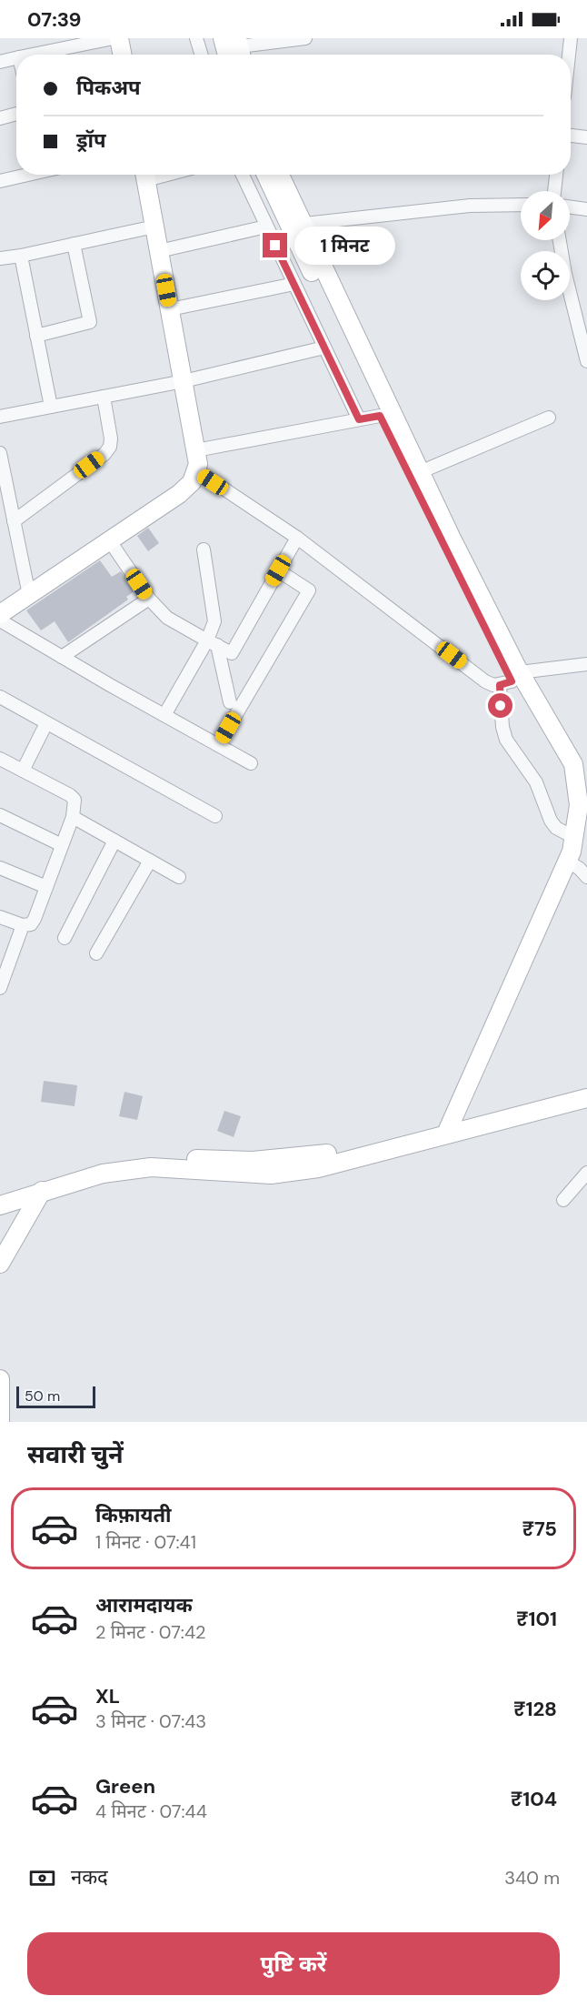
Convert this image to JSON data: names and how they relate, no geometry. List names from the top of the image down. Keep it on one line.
{"scale_bar":"50 m","north":"bottom left","page":{"status":"07:39","banner":["पिकअप","ड्रॉप"],"bubble":"1 मिनट","scale":"50 m","heading":"सवारी चुनें","list":[{"name":"किफ़ायती","note":"1 मिनट · 07:41","value":"₹75"},{"name":"आरामदायक","note":"2 मिनट · 07:42","value":"₹101"},{"name":"XL","note":"3 मिनट · 07:43","value":"₹128"},{"name":"Green","note":"4 मिनट · 07:44","value":"₹104"}],"pay":["नकद","340 m"],"buttons":"पुष्टि करें"}}
